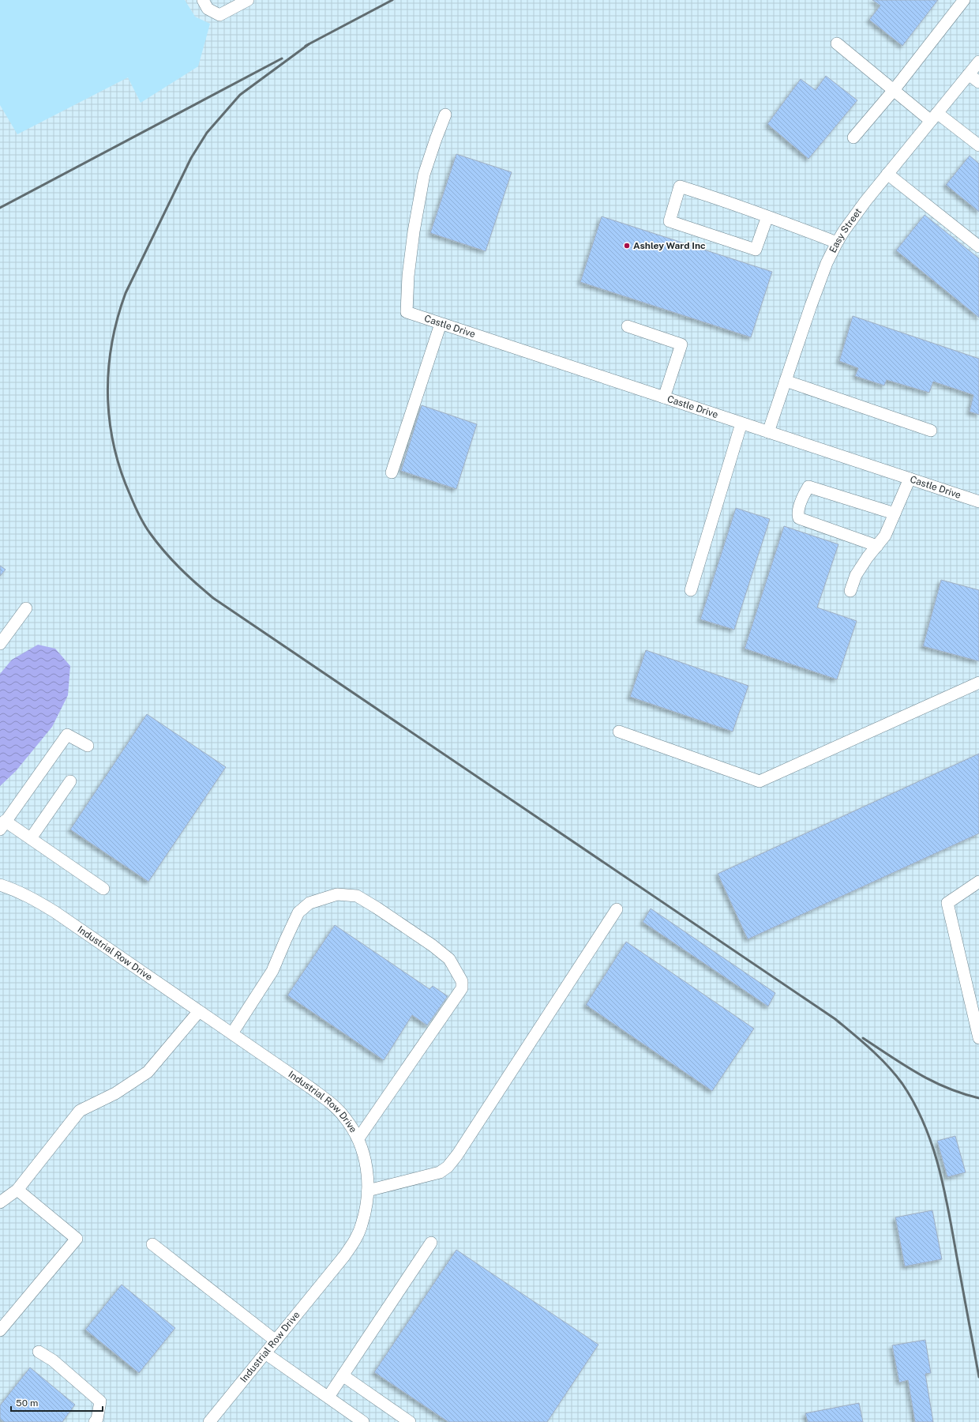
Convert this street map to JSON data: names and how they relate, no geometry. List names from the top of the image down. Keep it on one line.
{"streets":{"street":["Easy Street","Castle Drive","Industrial Row Drive"]},"crossings":[["Easy Street","Castle Drive"]],"places":["Ashley Ward Inc"],"scale_bar":"50 m"}
